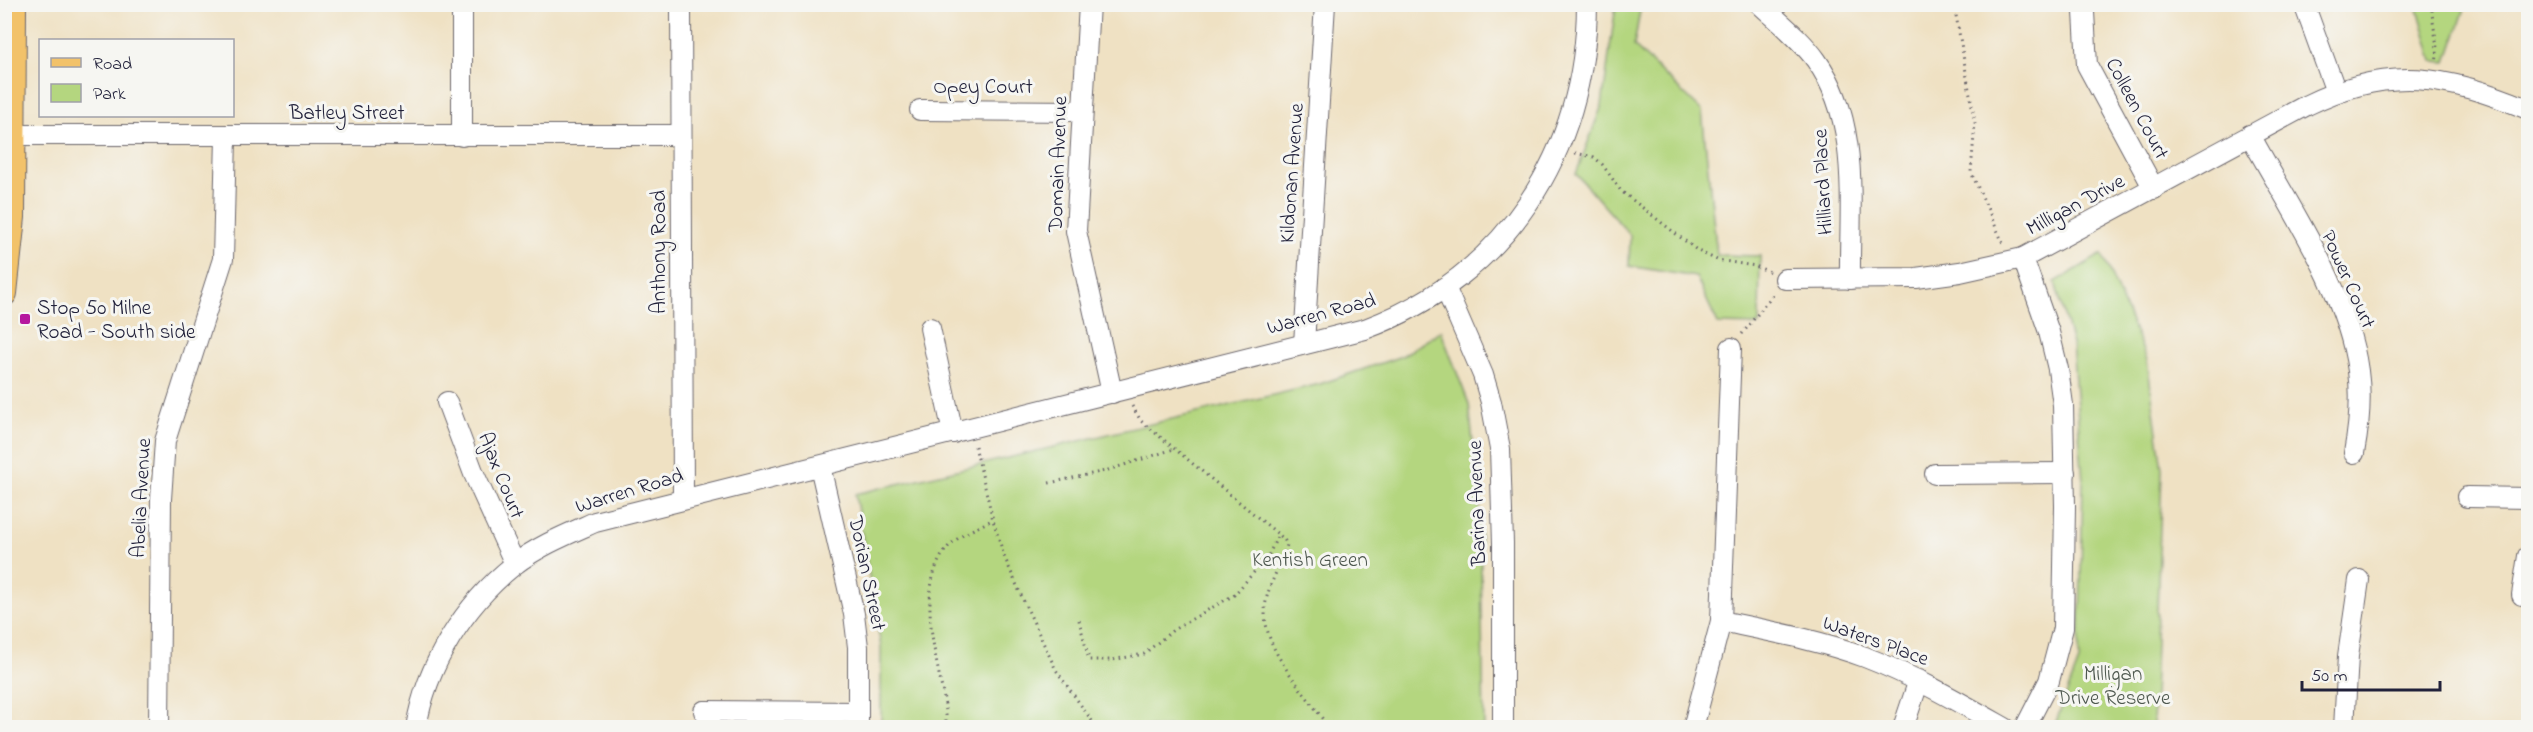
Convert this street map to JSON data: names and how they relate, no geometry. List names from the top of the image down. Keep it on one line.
{"streets":{"street":["Opey Court","Colleen Court","Batley Street","Domain Avenue","Kildonan Avenue","Hilliard Place","Milligan Drive","Anthony Road","Power Court","Warren Road","Ajax Court","Abelia Avenue","Barina Avenue","Dorian Street","Waters Place"]},"crossings":[["Opey Court","Domain Avenue"],["Colleen Court","Milligan Drive"],["Batley Street","Anthony Road"],["Batley Street","Abelia Avenue"],["Domain Avenue","Warren Road"],["Kildonan Avenue","Warren Road"],["Milligan Drive","Power Court"],["Anthony Road","Warren Road"],["Warren Road","Ajax Court"],["Warren Road","Barina Avenue"],["Warren Road","Dorian Street"]],"parks":["Kentish Green","Milligan Drive Reserve"],"places":{"transit":["Stop 50 Milne Road - South side"]},"legend":["Road","Park"],"scale_bar":"50 m"}
